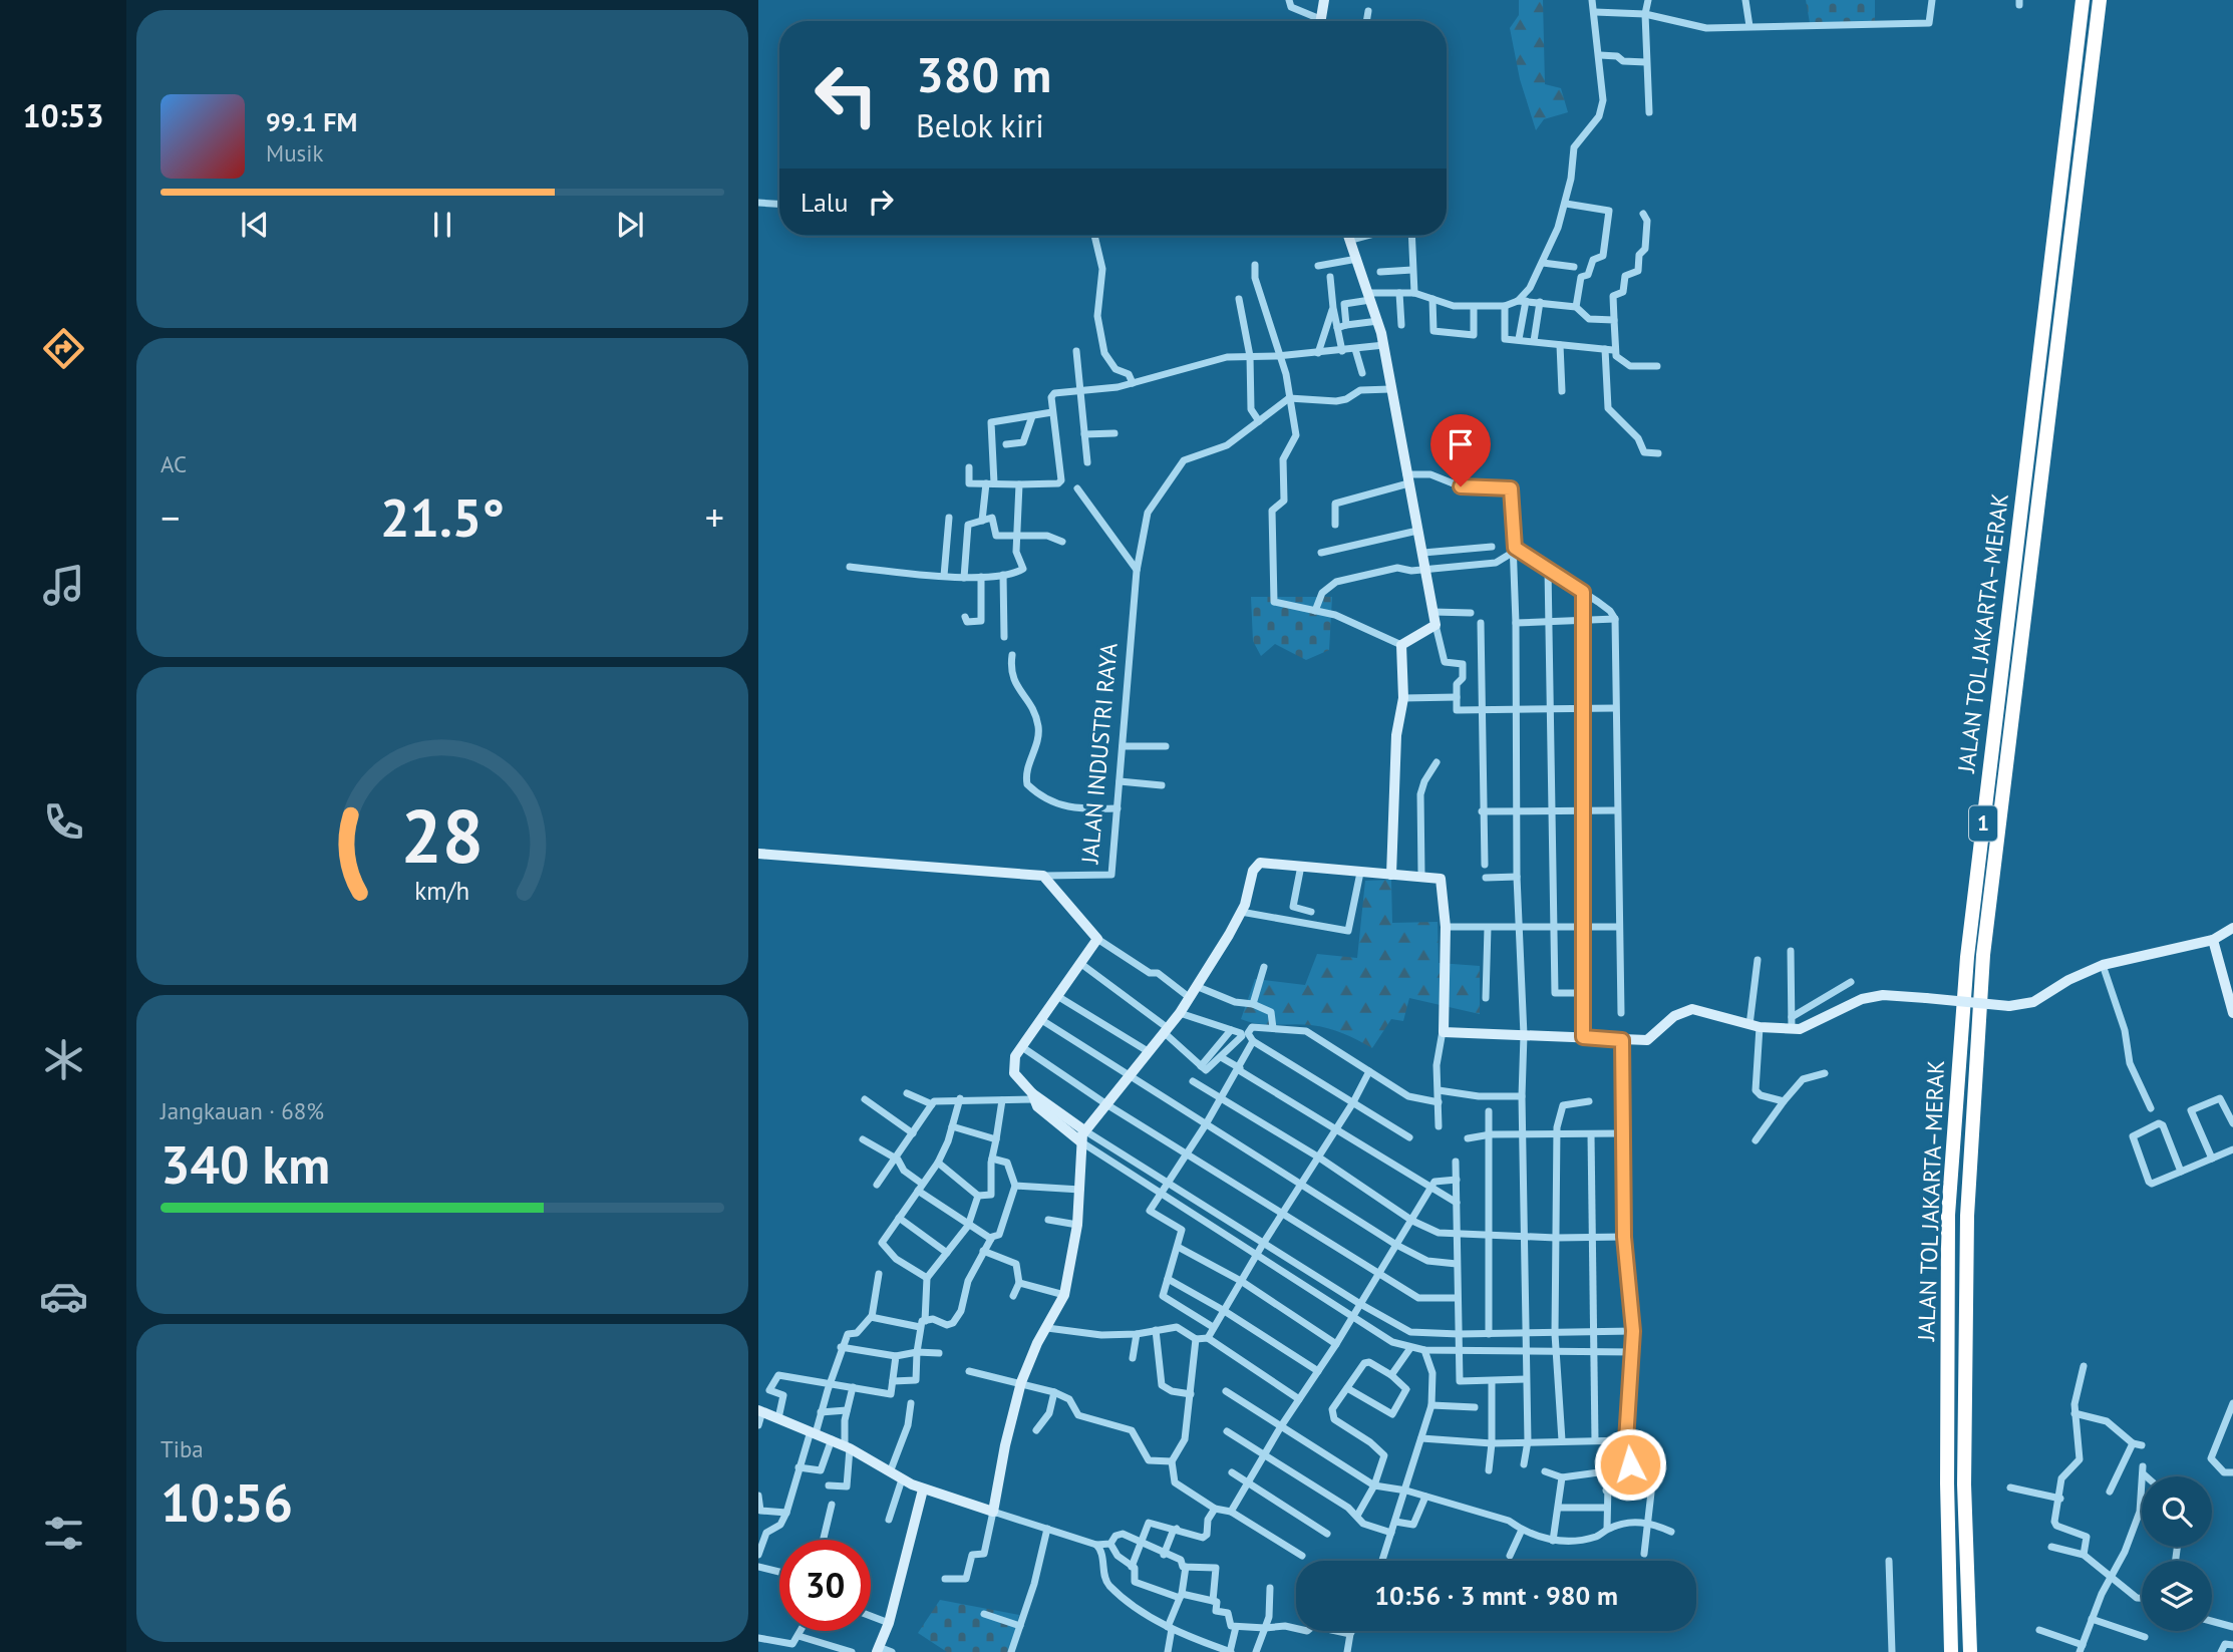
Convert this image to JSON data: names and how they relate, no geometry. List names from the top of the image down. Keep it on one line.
{"streets":{"highway":["JALAN TOL JAKARTA–MERAK","1"],"street":["JALAN INDUSTRI RAYA"]},"page":{"tabs":"10:53","turn":["380 m","Belok kiri"],"song":["99.1 FM","Musik"],"then":"Lalu","tile":["AC",["Jangkauan · 68%","340 km"],["Tiba","10:56"]],"heat":["−","21.5°","+"],"limit":"30","trip":"10:56 · 3 mnt · 980 m","gauge":["28","km/h"]}}
